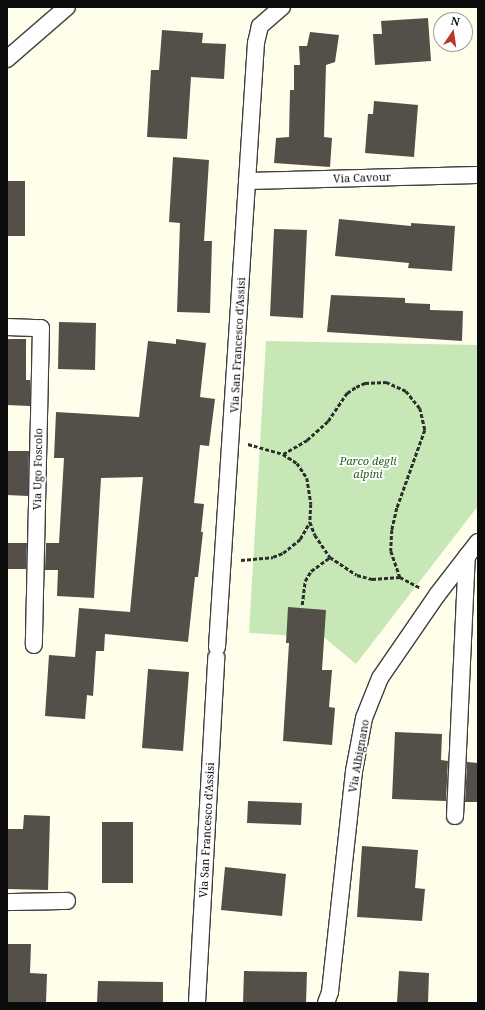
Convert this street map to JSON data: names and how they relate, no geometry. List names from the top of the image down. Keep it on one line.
{"streets":{"street":["Via Cavour","Via San Francesco d'Assisi","Via Ugo Foscolo","Via Albignano"]},"crossings":[["Via Cavour","Via San Francesco d'Assisi"]],"parks":["Parco degli alpini"],"north":"top"}
